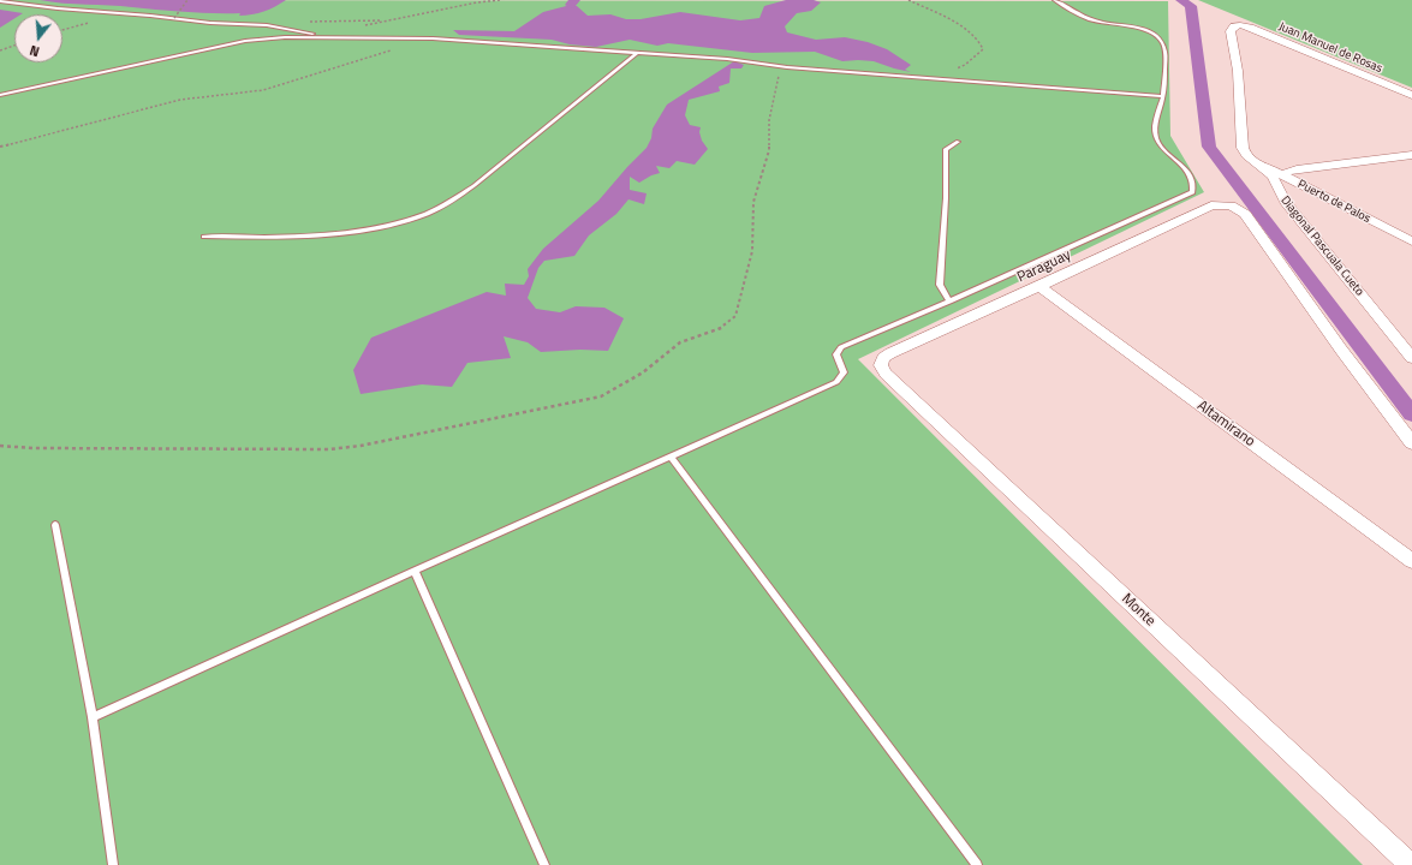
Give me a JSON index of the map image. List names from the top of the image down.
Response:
{
  "streets": {
    "street": [
      "Juan Manuel de Rosas",
      "Puerto de Palos",
      "Diagonal Pascuala Cueto",
      "Paraguay",
      "Altamirano",
      "Monte"
    ]
  },
  "crossings": [
    ["Juan Manuel de Rosas", "Diagonal Pascuala Cueto"],
    ["Puerto de Palos", "Diagonal Pascuala Cueto"],
    ["Paraguay", "Altamirano"],
    ["Paraguay", "Monte"]
  ],
  "north": "bottom"
}
